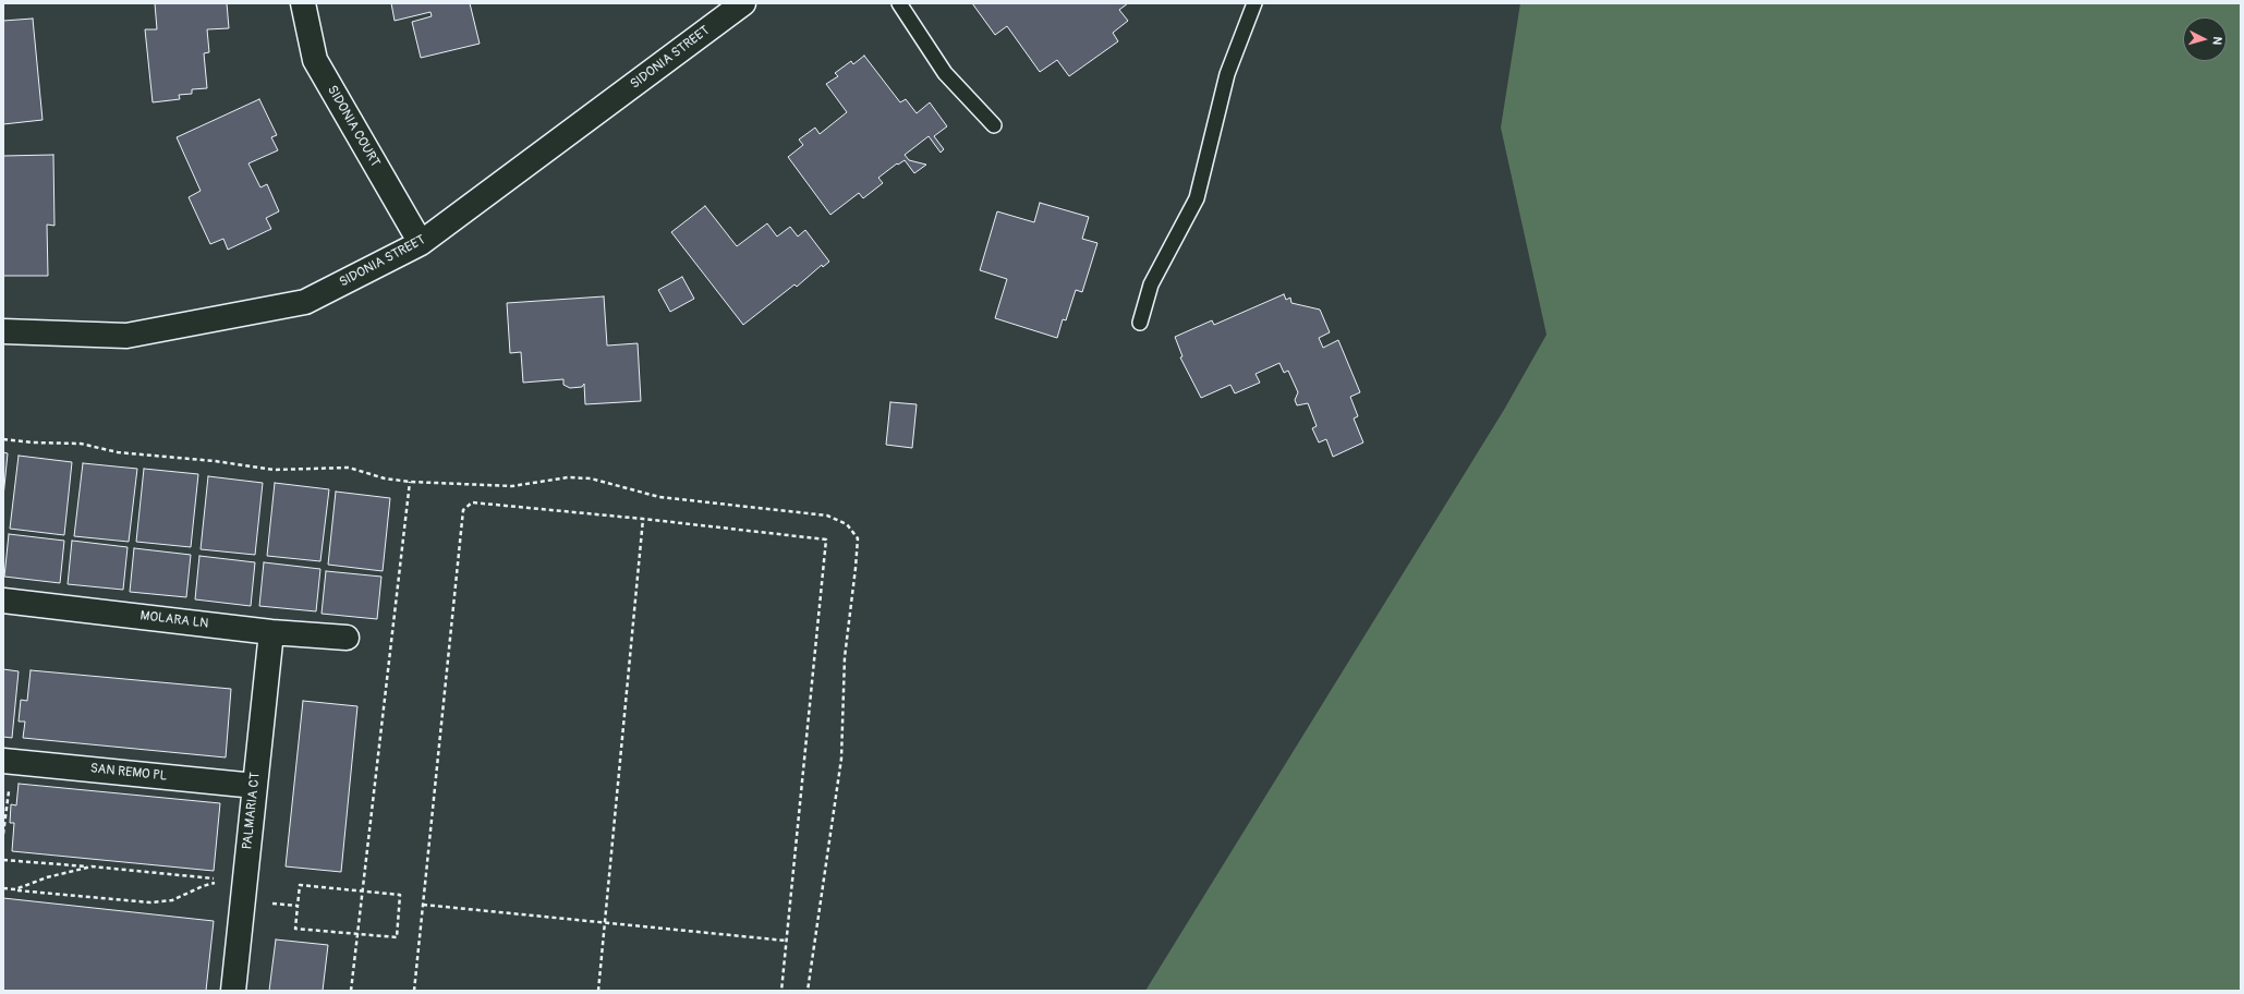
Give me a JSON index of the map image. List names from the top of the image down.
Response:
{
  "streets": {
    "street": [
      "SIDONIA STREET",
      "SIDONIA COURT",
      "MOLARA LN",
      "SAN REMO PL",
      "PALMARIA CT"
    ]
  },
  "crossings": [
    ["SIDONIA STREET", "SIDONIA COURT"],
    ["MOLARA LN", "PALMARIA CT"],
    ["SAN REMO PL", "PALMARIA CT"]
  ],
  "north": "right"
}
